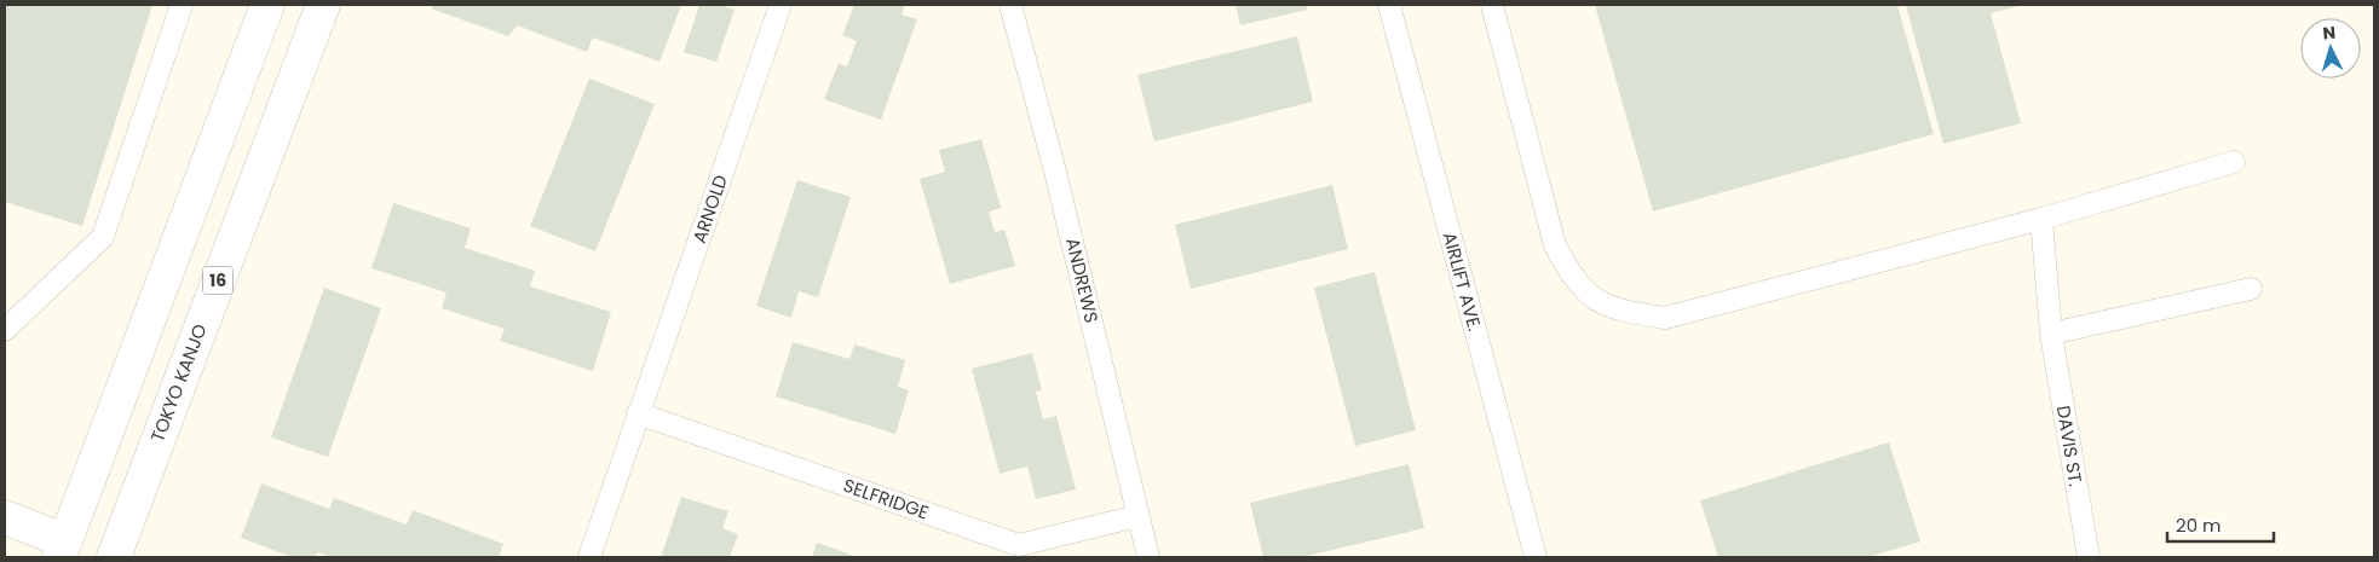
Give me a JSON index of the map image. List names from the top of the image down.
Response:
{
  "streets": {
    "main road": ["16", "TOKYO KANJO"],
    "lane": [
      "ARNOLD",
      "ANDREWS",
      "AIRLIFT AVE.",
      "DAVIS ST.",
      "SELFRIDGE"
    ]
  },
  "crossings": [
    ["ARNOLD", "SELFRIDGE"],
    ["ANDREWS", "SELFRIDGE"]
  ],
  "scale_bar": "20 m",
  "north": "top"
}
